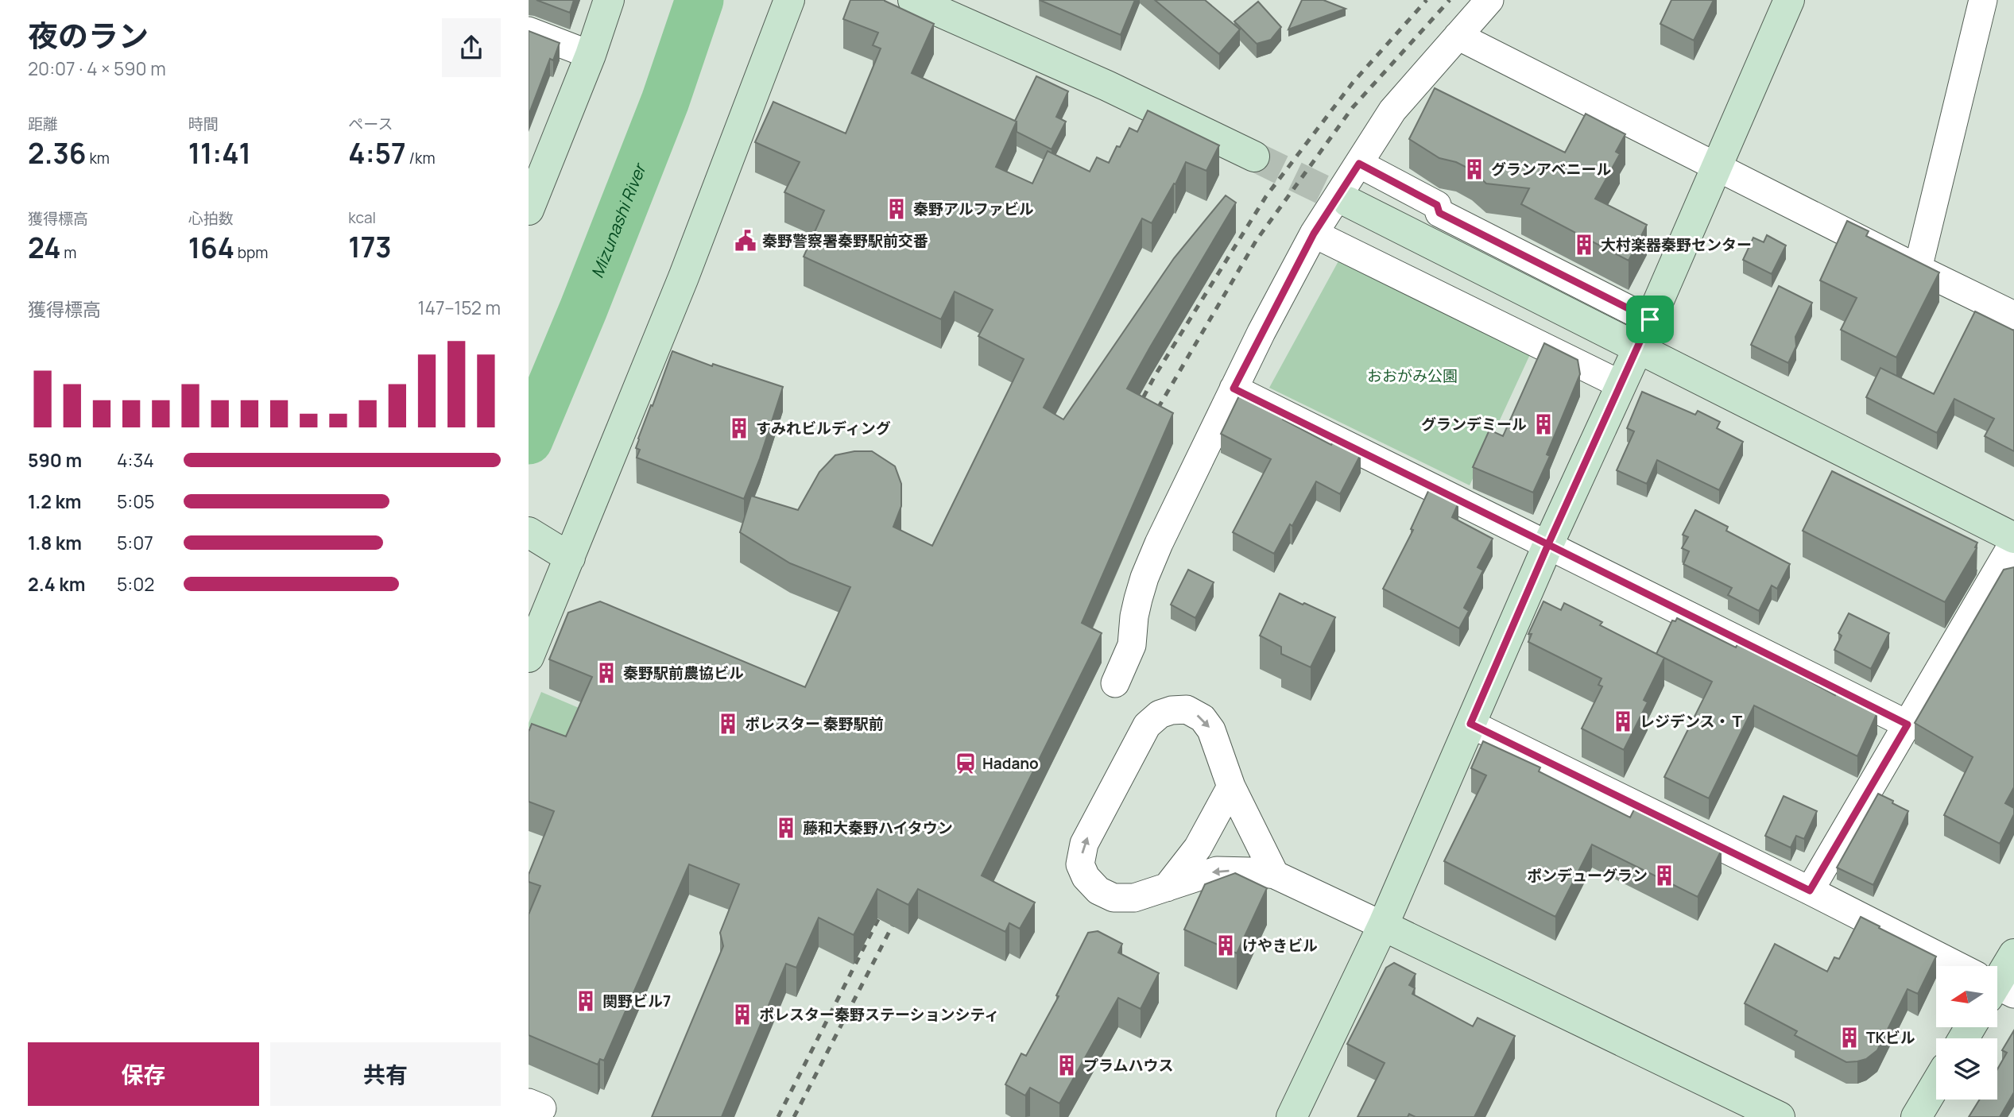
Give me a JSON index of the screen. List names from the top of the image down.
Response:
{
  "water": ["Mizunashi River"],
  "parks": ["おおがみ公園"],
  "places": {
    "building": [
      "グランアベニール",
      "秦野アルファビル",
      "大村楽器秦野センター",
      "グランデミール",
      "すみれビルディング",
      "秦野駅前農協ビル",
      "レジデンス・Ｔ",
      "ポレスター 秦野駅前",
      "藤和大秦野ハイタウン",
      "ポンデューグラン",
      "けやきビル",
      "関野ビル7",
      "ポレスター秦野ステーションシティ",
      "TKビル",
      "プラムハウス"
    ],
    "public building": ["秦野警察署秦野駅前交番"],
    "station": ["Hadano"]
  },
  "north": "left",
  "page": {
    "heading": ["夜のラン", "20:07 · 4 × 590 m"],
    "stats": [
      ["距離", "2.36 km"],
      ["時間", "11:41"],
      ["ペース", "4:57 /km"],
      ["獲得標高", "24 m"],
      ["心拍数", "164 bpm"],
      ["kcal", "173"]
    ],
    "chart": ["獲得標高", "147–152 m"],
    "list": [
      {
        "name": "590 m",
        "note": "4:34"
      },
      {
        "name": "1.2 km",
        "note": "5:05"
      },
      {
        "name": "1.8 km",
        "note": "5:07"
      },
      {
        "name": "2.4 km",
        "note": "5:02"
      }
    ],
    "buttons": ["保存", "共有"]
  }
}
